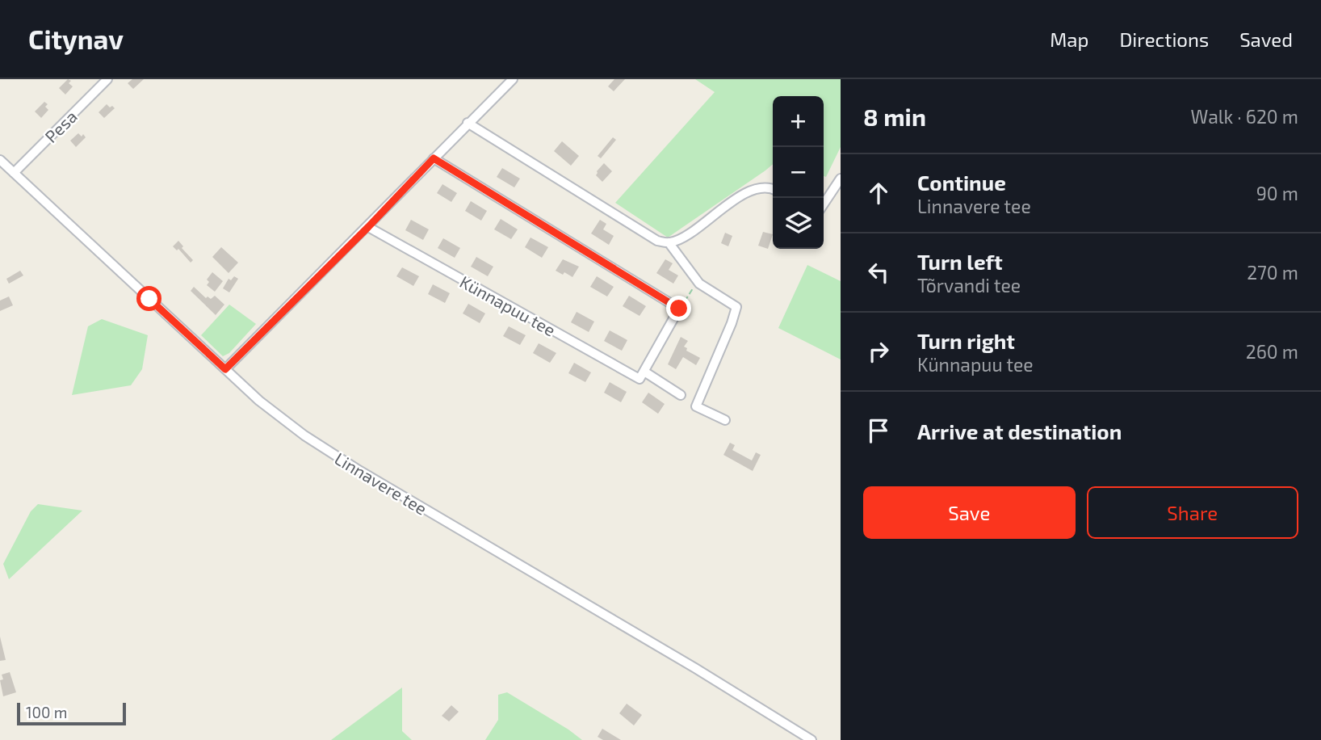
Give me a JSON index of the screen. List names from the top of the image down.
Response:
{
  "streets": {
    "street": ["Pesa", "Künnapuu tee", "Linnavere tee"]
  },
  "crossings": [
    ["Pesa", "Linnavere tee"]
  ],
  "scale_bar": "100 m",
  "page": {
    "header": "Citynav",
    "nav": ["Map", "Directions", "Saved"],
    "heading": ["8 min", "Walk · 620 m"],
    "map_buttons": ["+", "−"],
    "list": [
      ["Continue", "Linnavere tee", "90 m"],
      ["Turn left", "Tõrvandi tee", "270 m"],
      ["Turn right", "Künnapuu tee", "260 m"],
      "Arrive at destination"
    ],
    "buttons": ["Save", "Share"],
    "scale": "100 m"
  }
}
